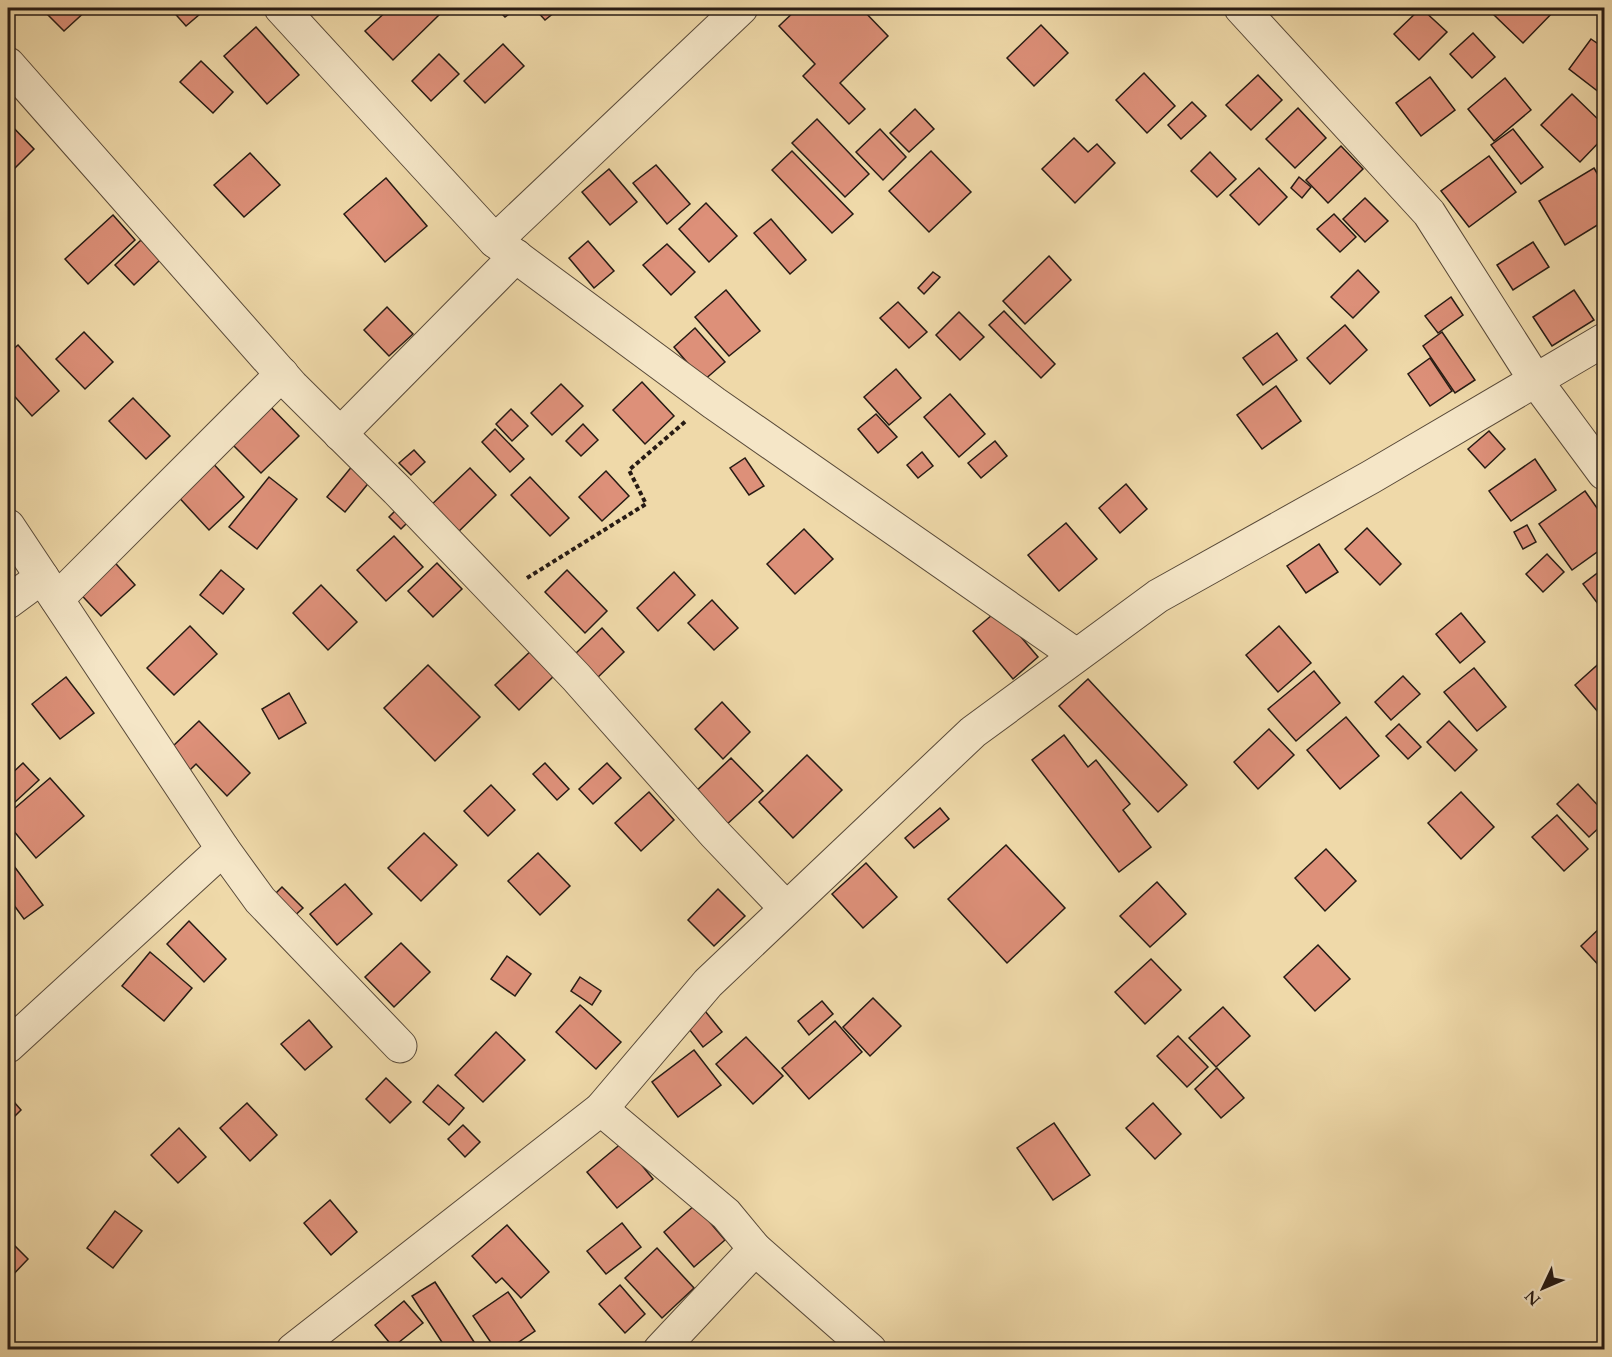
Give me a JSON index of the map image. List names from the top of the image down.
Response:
{
  "north": "bottom left"
}
